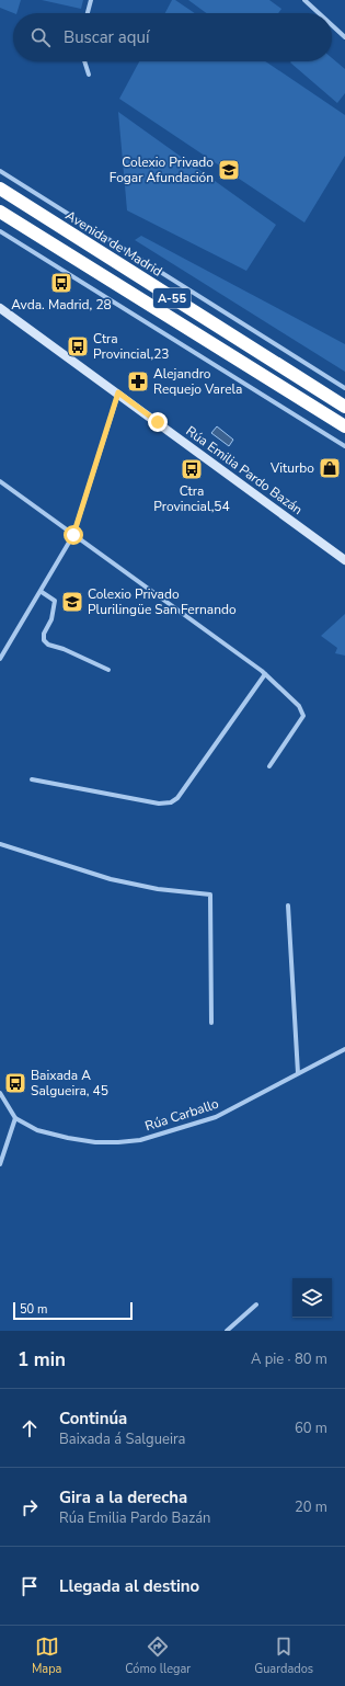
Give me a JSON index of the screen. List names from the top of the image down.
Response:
{
  "streets": {
    "highway": ["Avenida de Madrid", "A-55"],
    "street": ["Rúa Emilia Pardo Bazán", "Rúa Carballo"]
  },
  "places": {
    "school or university": ["Colexio Privado Fogar Afundación", "Colexio Privado Plurilingüe San Fernando"],
    "bus stop": [
      "Avda. Madrid, 28",
      "Ctra Provincial,23",
      "Ctra Provincial,54",
      "Baixada A Salgueira, 45"
    ],
    "pharmacy": ["Alejandro Requejo Varela"],
    "shop": ["Viturbo"]
  },
  "scale_bar": "50 m",
  "page": {
    "search": "Buscar aquí",
    "scale": "50 m",
    "heading": ["1 min", "A pie · 80 m"],
    "list": [
      ["Continúa", "Baixada á Salgueira", "60 m"],
      ["Gira a la derecha", "Rúa Emilia Pardo Bazán", "20 m"],
      "Llegada al destino"
    ],
    "nav": ["Mapa", "Cómo llegar", "Guardados"]
  }
}
